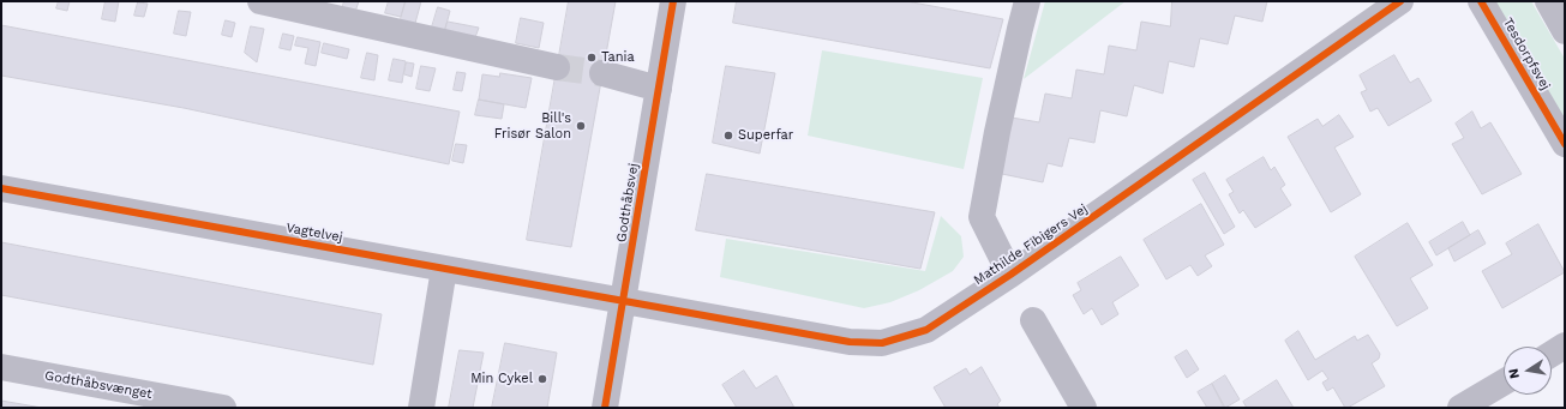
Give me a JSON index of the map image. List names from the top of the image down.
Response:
{
  "streets": {
    "street": [
      "Tesdorpfsvej",
      "Godthåbsvej",
      "Vagtelvej",
      "Mathilde Fibigers Vej",
      "Godthåbsvænget"
    ]
  },
  "crossings": [
    ["Godthåbsvej", "Vagtelvej"],
    ["Godthåbsvej", "Mathilde Fibigers Vej"],
    ["Vagtelvej", "Mathilde Fibigers Vej"]
  ],
  "places": [
    "Tania",
    "Bill's Frisør Salon",
    "Superfar",
    "Min Cykel"
  ],
  "north": "left"
}
